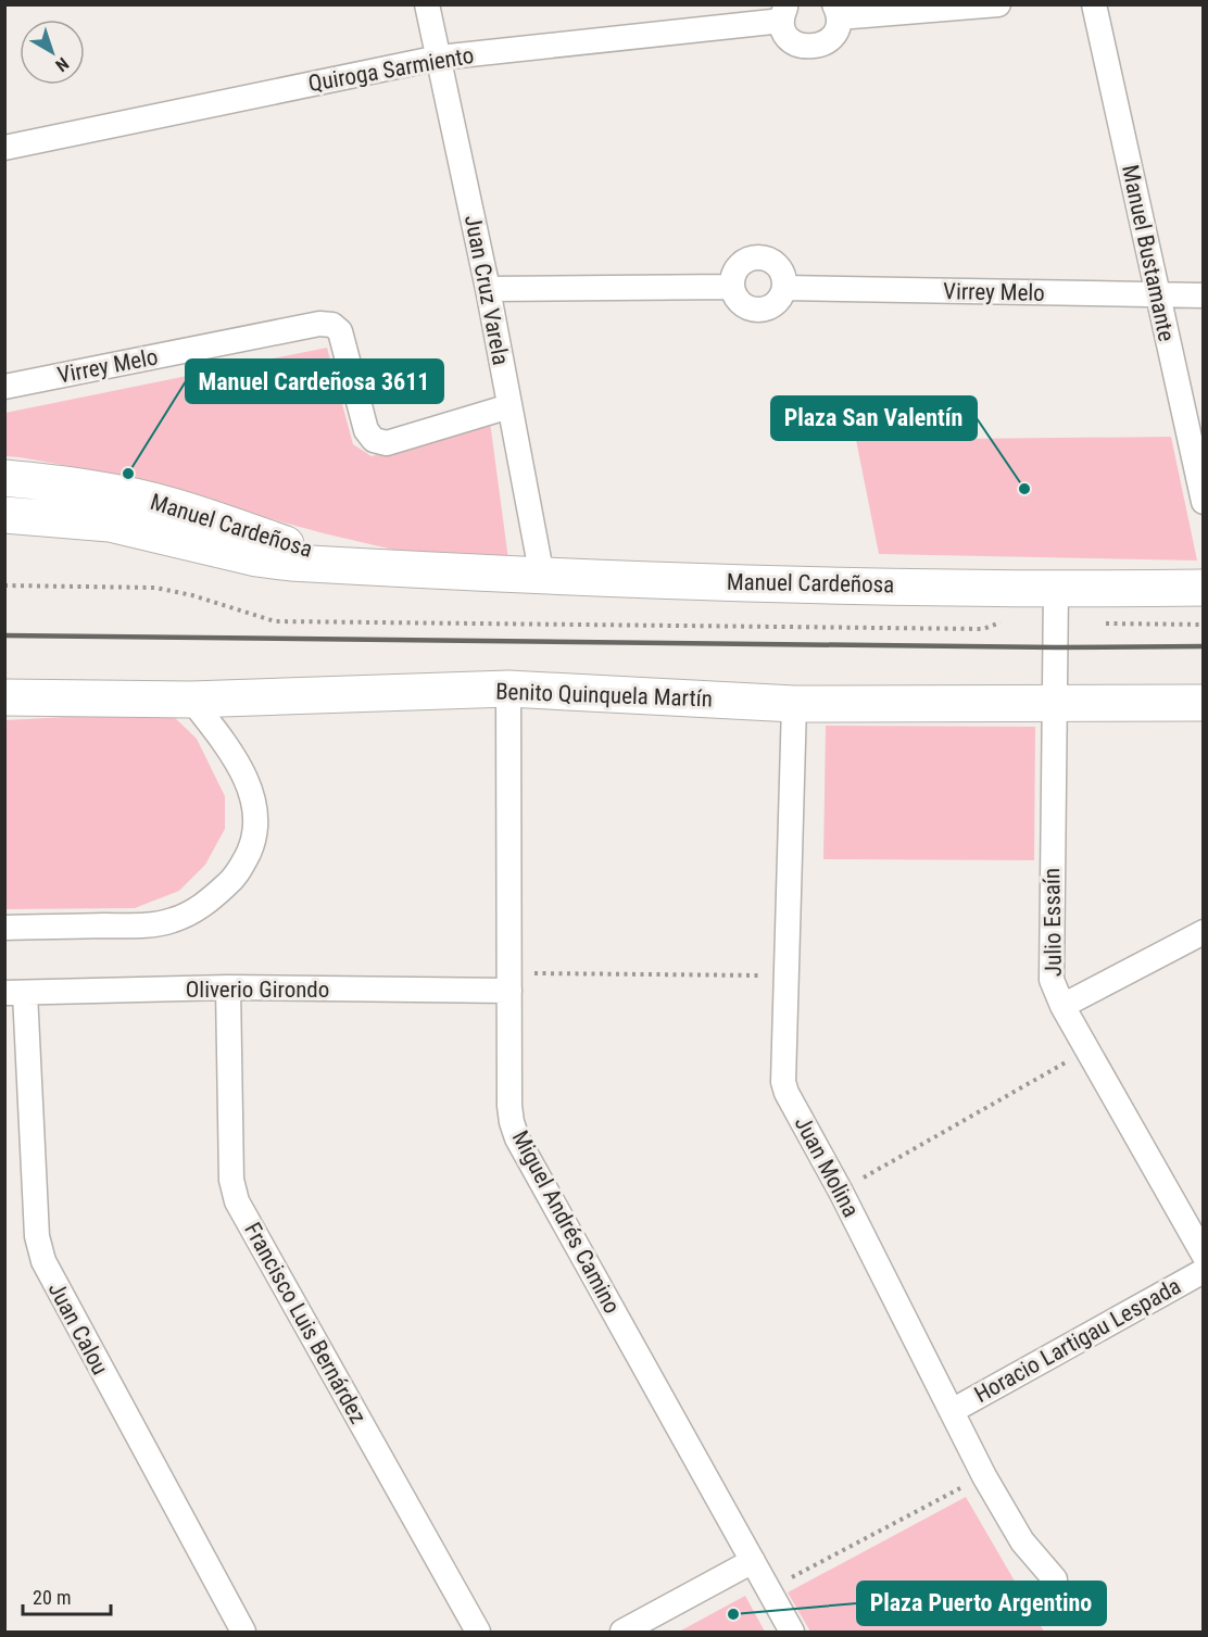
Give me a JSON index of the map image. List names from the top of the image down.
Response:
{
  "streets": {
    "main road": ["Manuel Cardeñosa", "Benito Quinquela Martín"],
    "street": [
      "Quiroga Sarmiento",
      "Manuel Bustamante",
      "Juan Cruz Varela",
      "Virrey Melo",
      "Julio Essaín",
      "Oliverio Girondo",
      "Juan Molina",
      "Miguel Andrés Camino",
      "Francisco Luis Bernárdez",
      "Juan Calou",
      "Horacio Lartigau Lespada"
    ]
  },
  "crossings": [
    ["Quiroga Sarmiento", "Juan Cruz Varela"],
    ["Manuel Bustamante", "Virrey Melo"],
    ["Juan Cruz Varela", "Virrey Melo"],
    ["Juan Cruz Varela", "Manuel Cardeñosa"],
    ["Manuel Cardeñosa", "Julio Essaín"],
    ["Benito Quinquela Martín", "Julio Essaín"],
    ["Benito Quinquela Martín", "Juan Molina"],
    ["Benito Quinquela Martín", "Miguel Andrés Camino"],
    ["Oliverio Girondo", "Miguel Andrés Camino"],
    ["Oliverio Girondo", "Francisco Luis Bernárdez"],
    ["Oliverio Girondo", "Juan Calou"],
    ["Juan Molina", "Horacio Lartigau Lespada"]
  ],
  "places": ["Manuel Cardeñosa 3611", "Plaza San Valentín", "Plaza Puerto Argentino"],
  "scale_bar": "20 m",
  "north": "bottom right"
}
